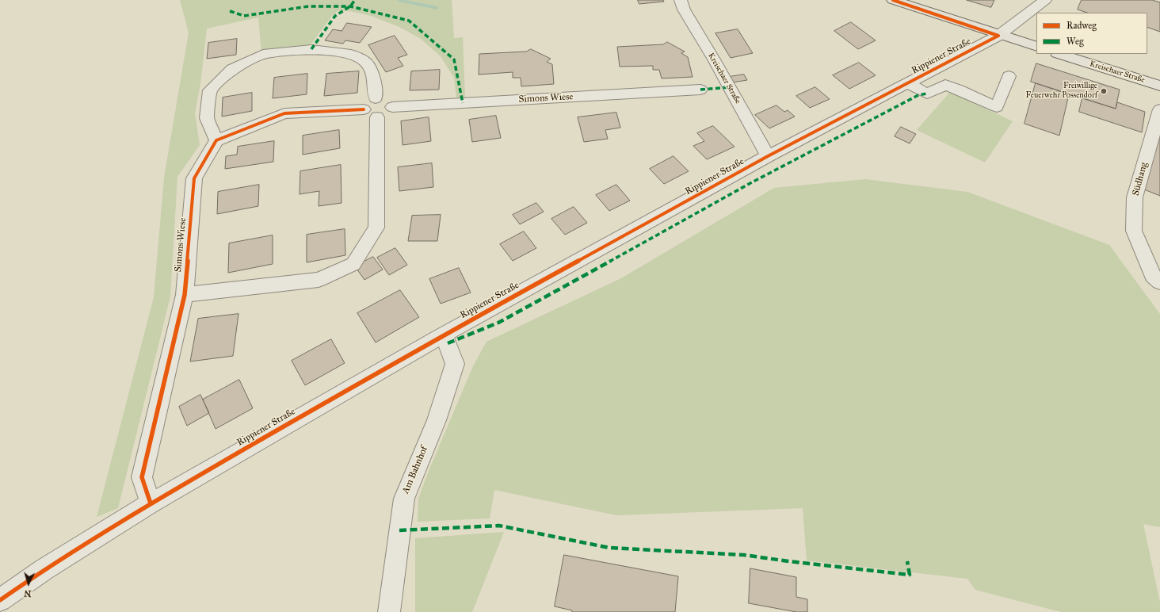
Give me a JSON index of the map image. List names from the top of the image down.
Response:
{
  "streets": {
    "main road": ["Kreischaer Straße"],
    "street": [
      "Rippiener Straße",
      "Simons Wiese",
      "Südhang",
      "Am Bahnhof"
    ]
  },
  "crossings": [
    ["Rippiener Straße", "Kreischaer Straße"],
    ["Rippiener Straße", "Simons Wiese"],
    ["Rippiener Straße", "Am Bahnhof"]
  ],
  "places": ["Freiwillige Feuerwehr Possendorf"],
  "legend": ["Radweg", "Weg"],
  "north": "bottom"
}
